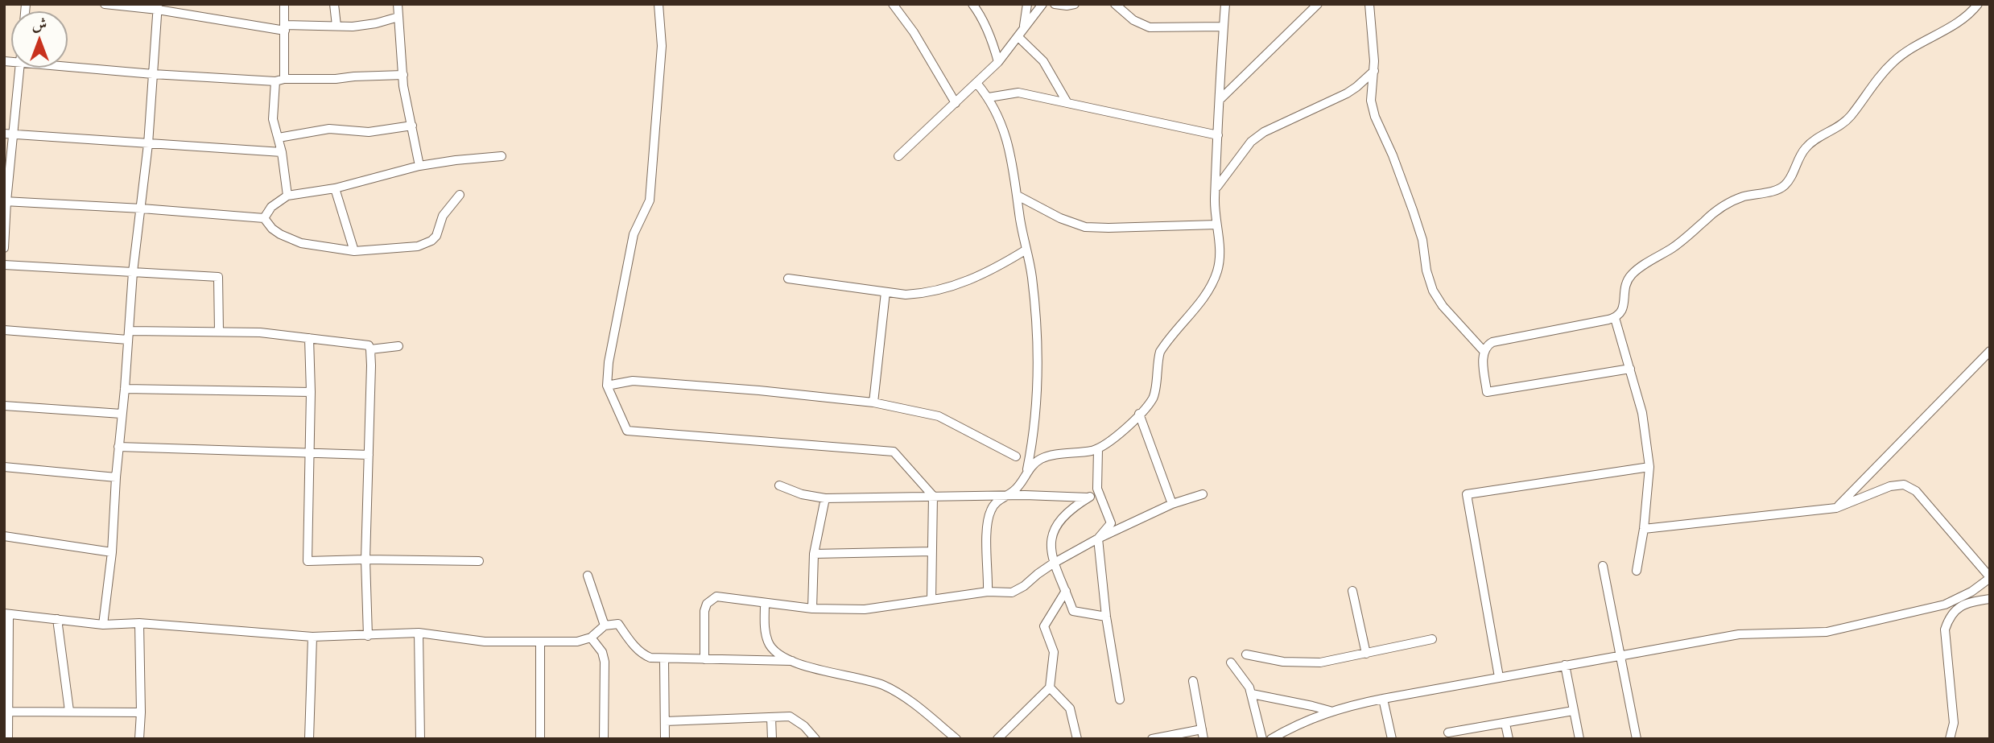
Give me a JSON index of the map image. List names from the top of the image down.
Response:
{
  "north": "top"
}
